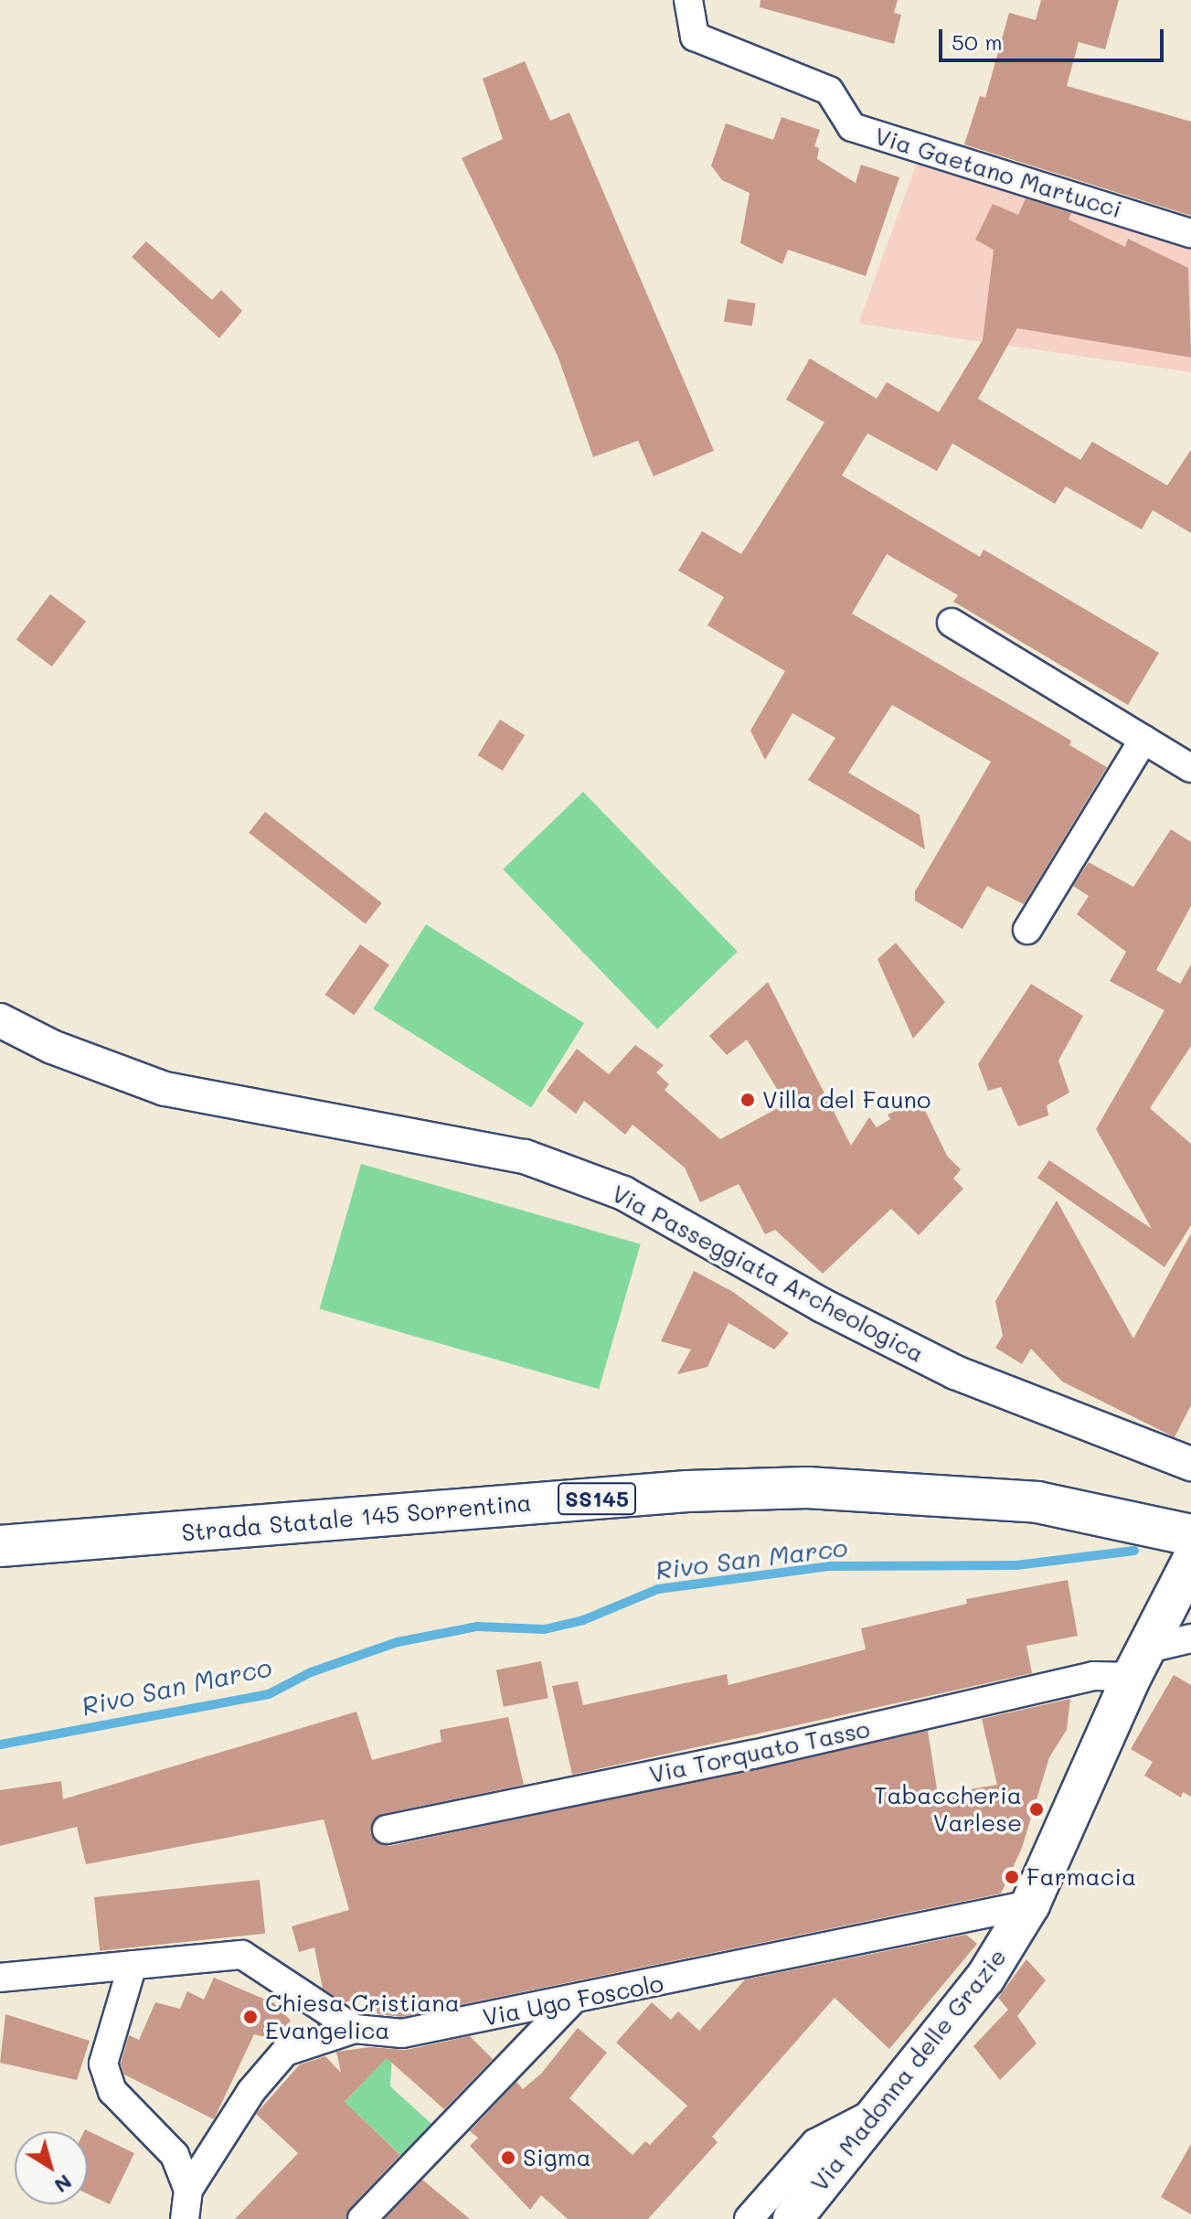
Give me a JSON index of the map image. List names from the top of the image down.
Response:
{
  "streets": {
    "highway": ["SS145", "Strada Statale 145 Sorrentina"],
    "main road": ["Via Madonna delle Grazie"],
    "street": [
      "Via Gaetano Martucci",
      "Via Passeggiata Archeologica",
      "Via Torquato Tasso",
      "Via Ugo Foscolo"
    ]
  },
  "crossings": [
    ["Via Torquato Tasso", "Via Madonna delle Grazie"],
    ["Via Ugo Foscolo", "Via Madonna delle Grazie"]
  ],
  "water": ["Rivo San Marco"],
  "places": [
    "Villa del Fauno",
    "Tabaccheria Varlese",
    "Farmacia",
    "Chiesa Cristiana Evangelica",
    "Sigma"
  ],
  "scale_bar": "50 m",
  "north": "bottom right"
}
